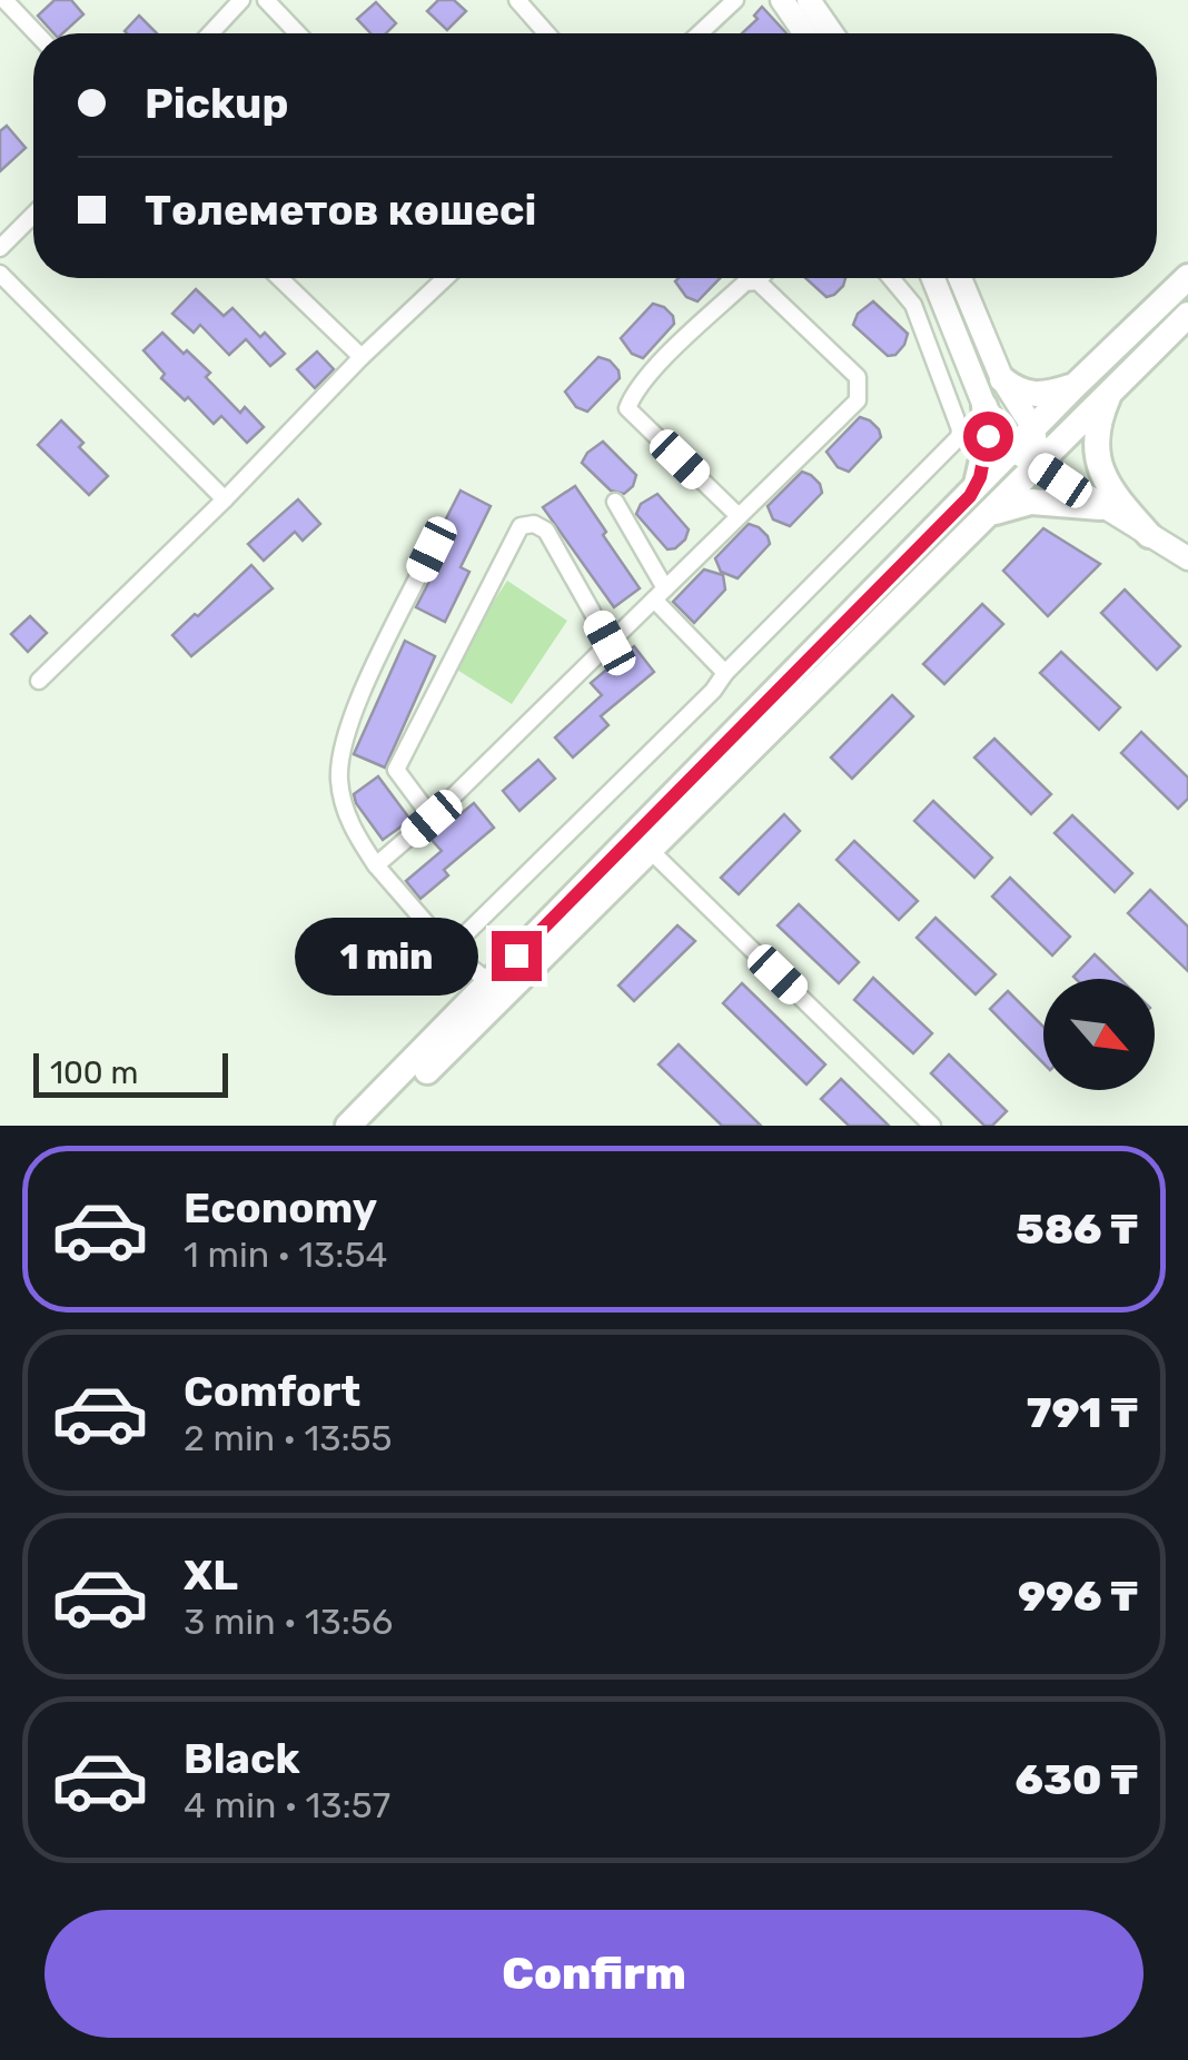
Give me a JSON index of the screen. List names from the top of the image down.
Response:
{
  "scale_bar": "100 m",
  "north": "bottom right",
  "page": {
    "banner": ["Pickup", "Төлеметов көшесі"],
    "bubble": "1 min",
    "scale": "100 m",
    "list": [
      {
        "name": "Economy",
        "note": "1 min · 13:54",
        "value": "586 ₸"
      },
      {
        "name": "Comfort",
        "note": "2 min · 13:55",
        "value": "791 ₸"
      },
      {
        "name": "XL",
        "note": "3 min · 13:56",
        "value": "996 ₸"
      },
      {
        "name": "Black",
        "note": "4 min · 13:57",
        "value": "630 ₸"
      }
    ],
    "buttons": "Confirm"
  }
}
